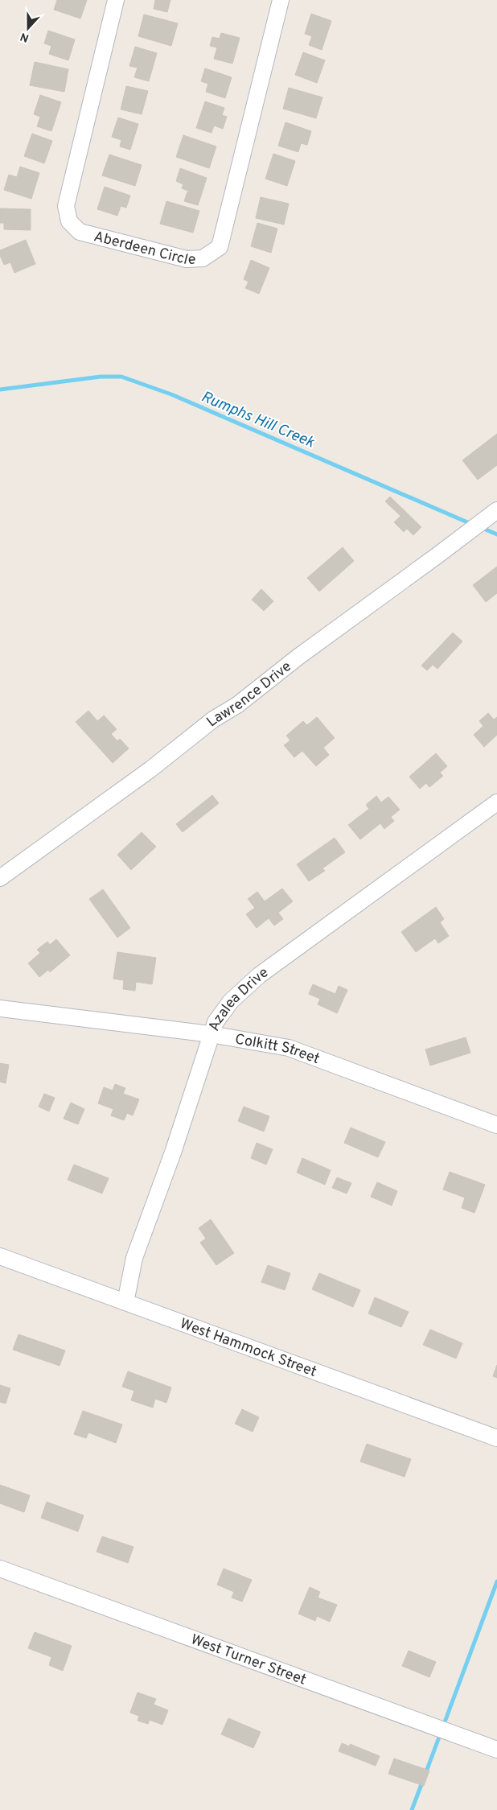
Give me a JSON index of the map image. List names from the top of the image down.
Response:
{
  "streets": {
    "street": [
      "Aberdeen Circle",
      "Lawrence Drive",
      "Azalea Drive",
      "Colkitt Street",
      "West Hammock Street",
      "West Turner Street"
    ]
  },
  "crossings": [
    ["Azalea Drive", "Colkitt Street"],
    ["Azalea Drive", "West Hammock Street"]
  ],
  "water": ["Rumphs Hill Creek"],
  "north": "bottom"
}
